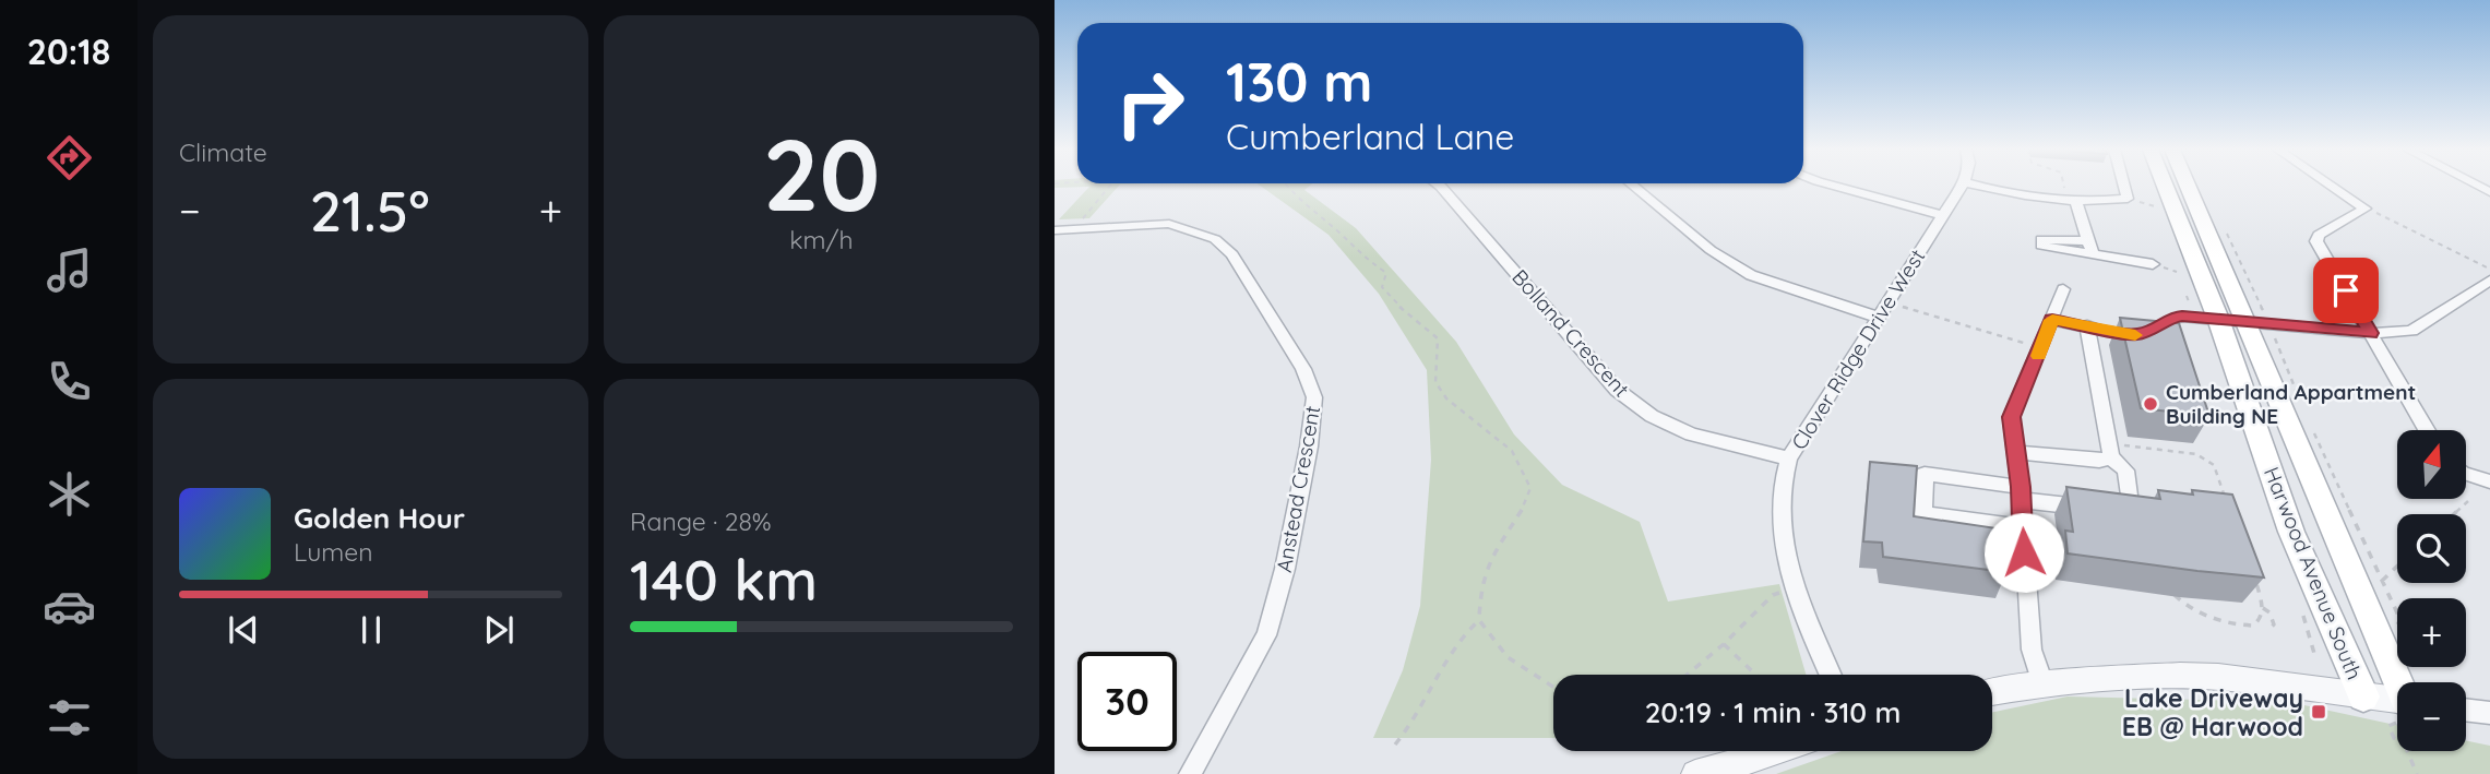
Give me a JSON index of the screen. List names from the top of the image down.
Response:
{
  "streets": {
    "main road": ["Harwood Avenue South"],
    "street": ["Bolland Crescent", "Clover Ridge Drive West", "Anstead Crescent"]
  },
  "crossings": [
    ["Bolland Crescent", "Clover Ridge Drive West"]
  ],
  "places": {
    "other": ["Cumberland Appartment Building NE"],
    "transit": ["Lake Driveway EB @ Harwood"]
  },
  "north": "top",
  "page": {
    "tabs": "20:18",
    "tile": [
      "Climate",
      ["20", "km/h"],
      ["Range · 28%", "140 km"]
    ],
    "turn": ["130 m", "Cumberland Lane"],
    "heat": ["−", "21.5°", "+"],
    "map_buttons": ["+", "−"],
    "song": ["Golden Hour", "Lumen"],
    "limit": "30",
    "trip": "20:19 · 1 min · 310 m"
  }
}
